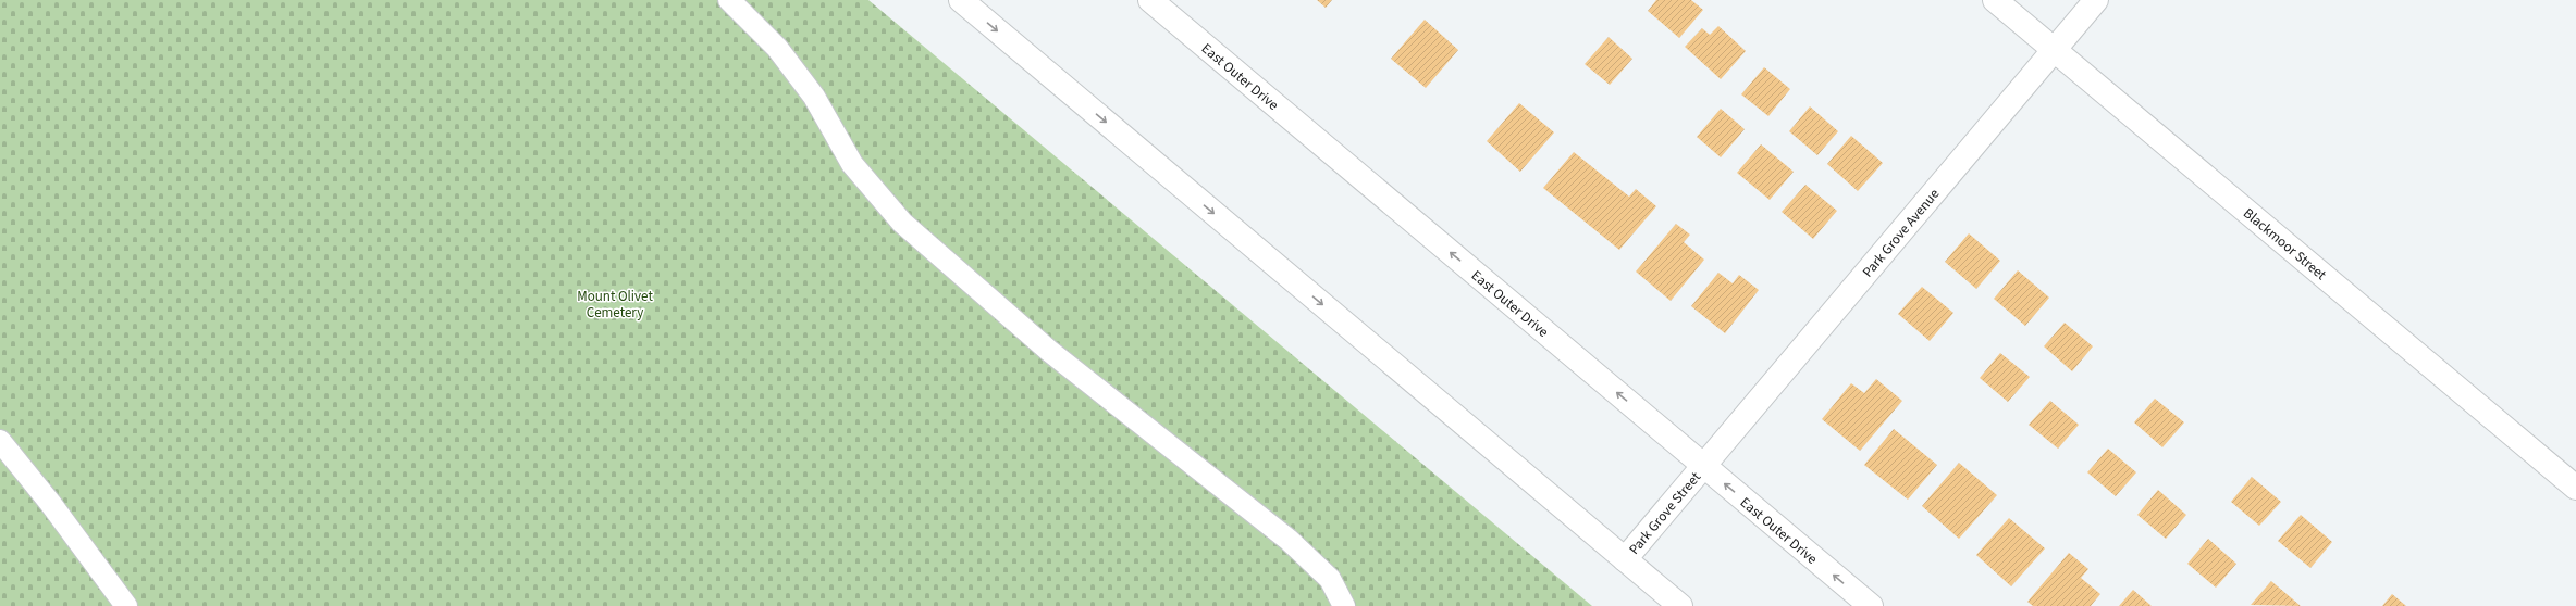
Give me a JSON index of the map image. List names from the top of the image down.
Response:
{
  "streets": {
    "main road": [
      "East Outer Drive",
      "Park Grove Avenue",
      "Blackmoor Street",
      "Park Grove Street"
    ]
  },
  "crossings": [
    ["East Outer Drive", "Park Grove Avenue"],
    ["East Outer Drive", "Park Grove Street"],
    ["Park Grove Avenue", "Blackmoor Street"],
    ["Park Grove Avenue", "Park Grove Street"]
  ],
  "parks": ["Mount Olivet Cemetery"]
}
